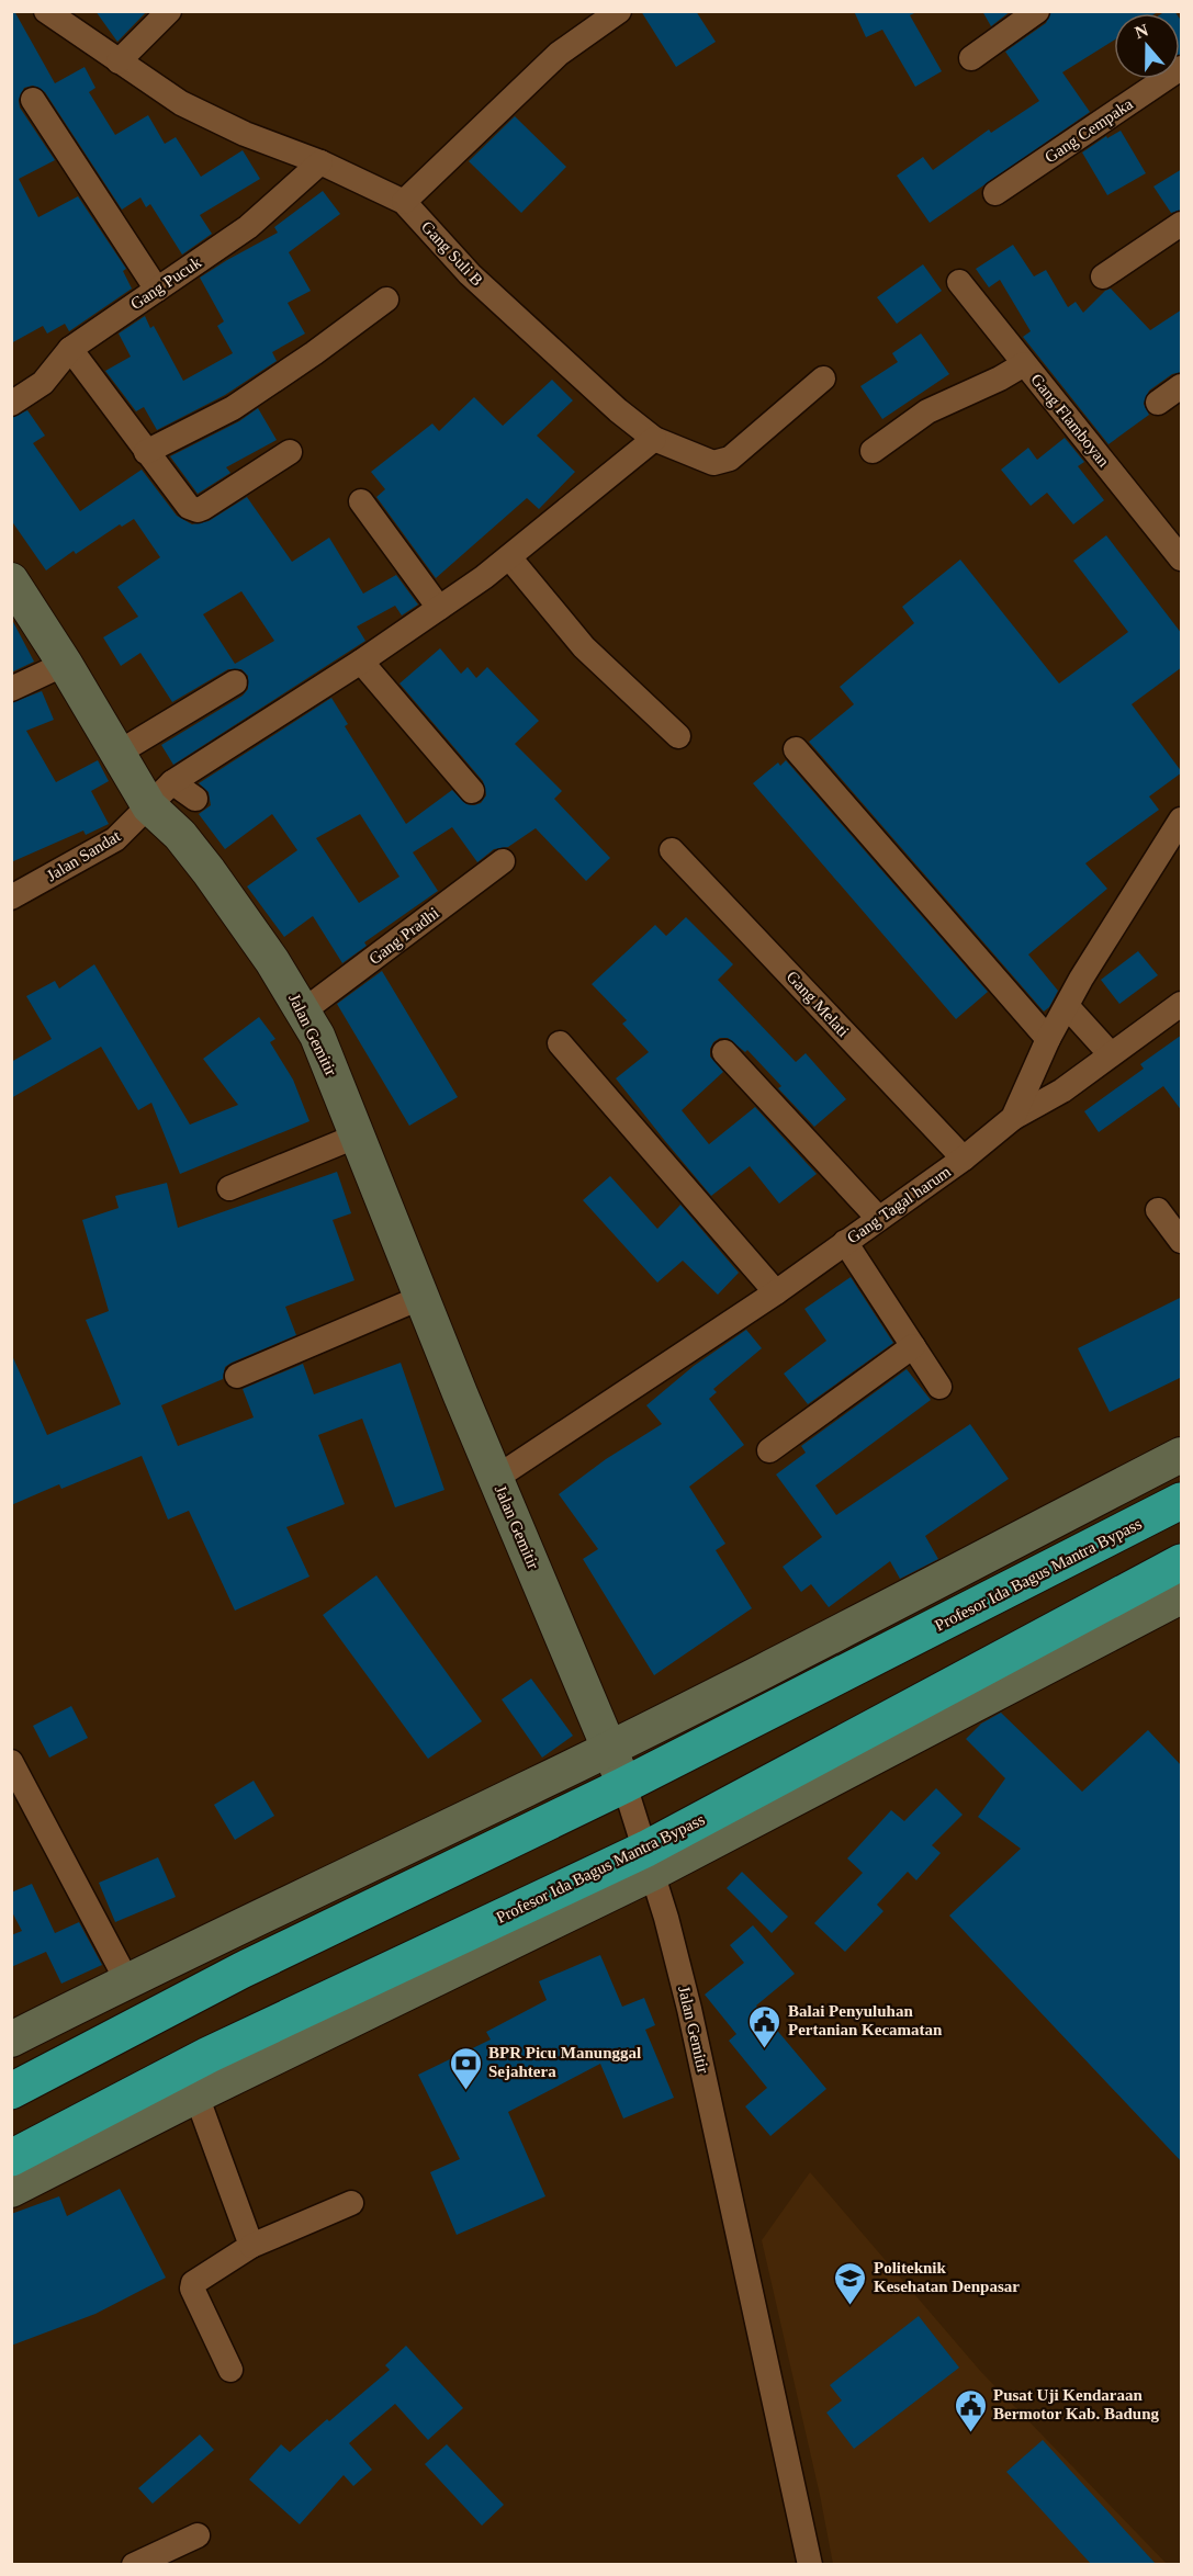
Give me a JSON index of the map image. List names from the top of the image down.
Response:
{
  "streets": {
    "highway": ["Profesor Ida Bagus Mantra Bypass"],
    "street": [
      "Gang Cempaka",
      "Gang Suli B",
      "Gang Pucuk",
      "Gang Flamboyan",
      "Jalan Sandat",
      "Gang Pradhi",
      "Gang Melati",
      "Jalan Gemitir",
      "Gang Tagal harum"
    ]
  },
  "crossings": [
    ["Gang Suli B", "Gang Pucuk"],
    ["Gang Suli B", "Jalan Sandat"],
    ["Jalan Sandat", "Jalan Gemitir"],
    ["Gang Pradhi", "Jalan Gemitir"],
    ["Gang Melati", "Gang Tagal harum"],
    ["Jalan Gemitir", "Gang Tagal harum"],
    ["Jalan Gemitir", "Profesor Ida Bagus Mantra Bypass"]
  ],
  "places": {
    "public building": ["Balai Penyuluhan Pertanian Kecamatan", "Pusat Uji Kendaraan Bermotor Kab. Badung"],
    "bank": ["BPR Picu Manunggal Sejahtera"],
    "school or university": ["Politeknik Kesehatan Denpasar"]
  },
  "north": "top"
}
